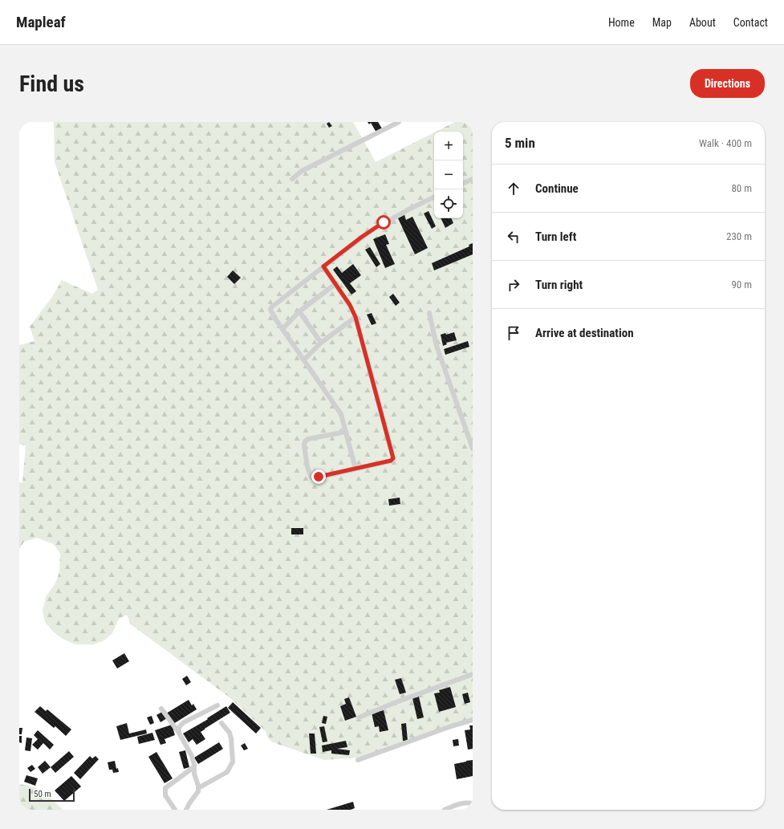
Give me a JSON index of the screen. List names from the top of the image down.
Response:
{
  "scale_bar": "50 m",
  "page": {
    "header": "Mapleaf",
    "nav": [
      "Home",
      "Map",
      "About",
      "Contact"
    ],
    "buttons": "Directions",
    "title": "Find us",
    "heading": ["5 min", "Walk · 400 m"],
    "map_buttons": ["+", "−"],
    "list": [
      ["Continue", "80 m"],
      ["Turn left", "230 m"],
      ["Turn right", "90 m"],
      "Arrive at destination"
    ],
    "scale": "50 m"
  }
}
